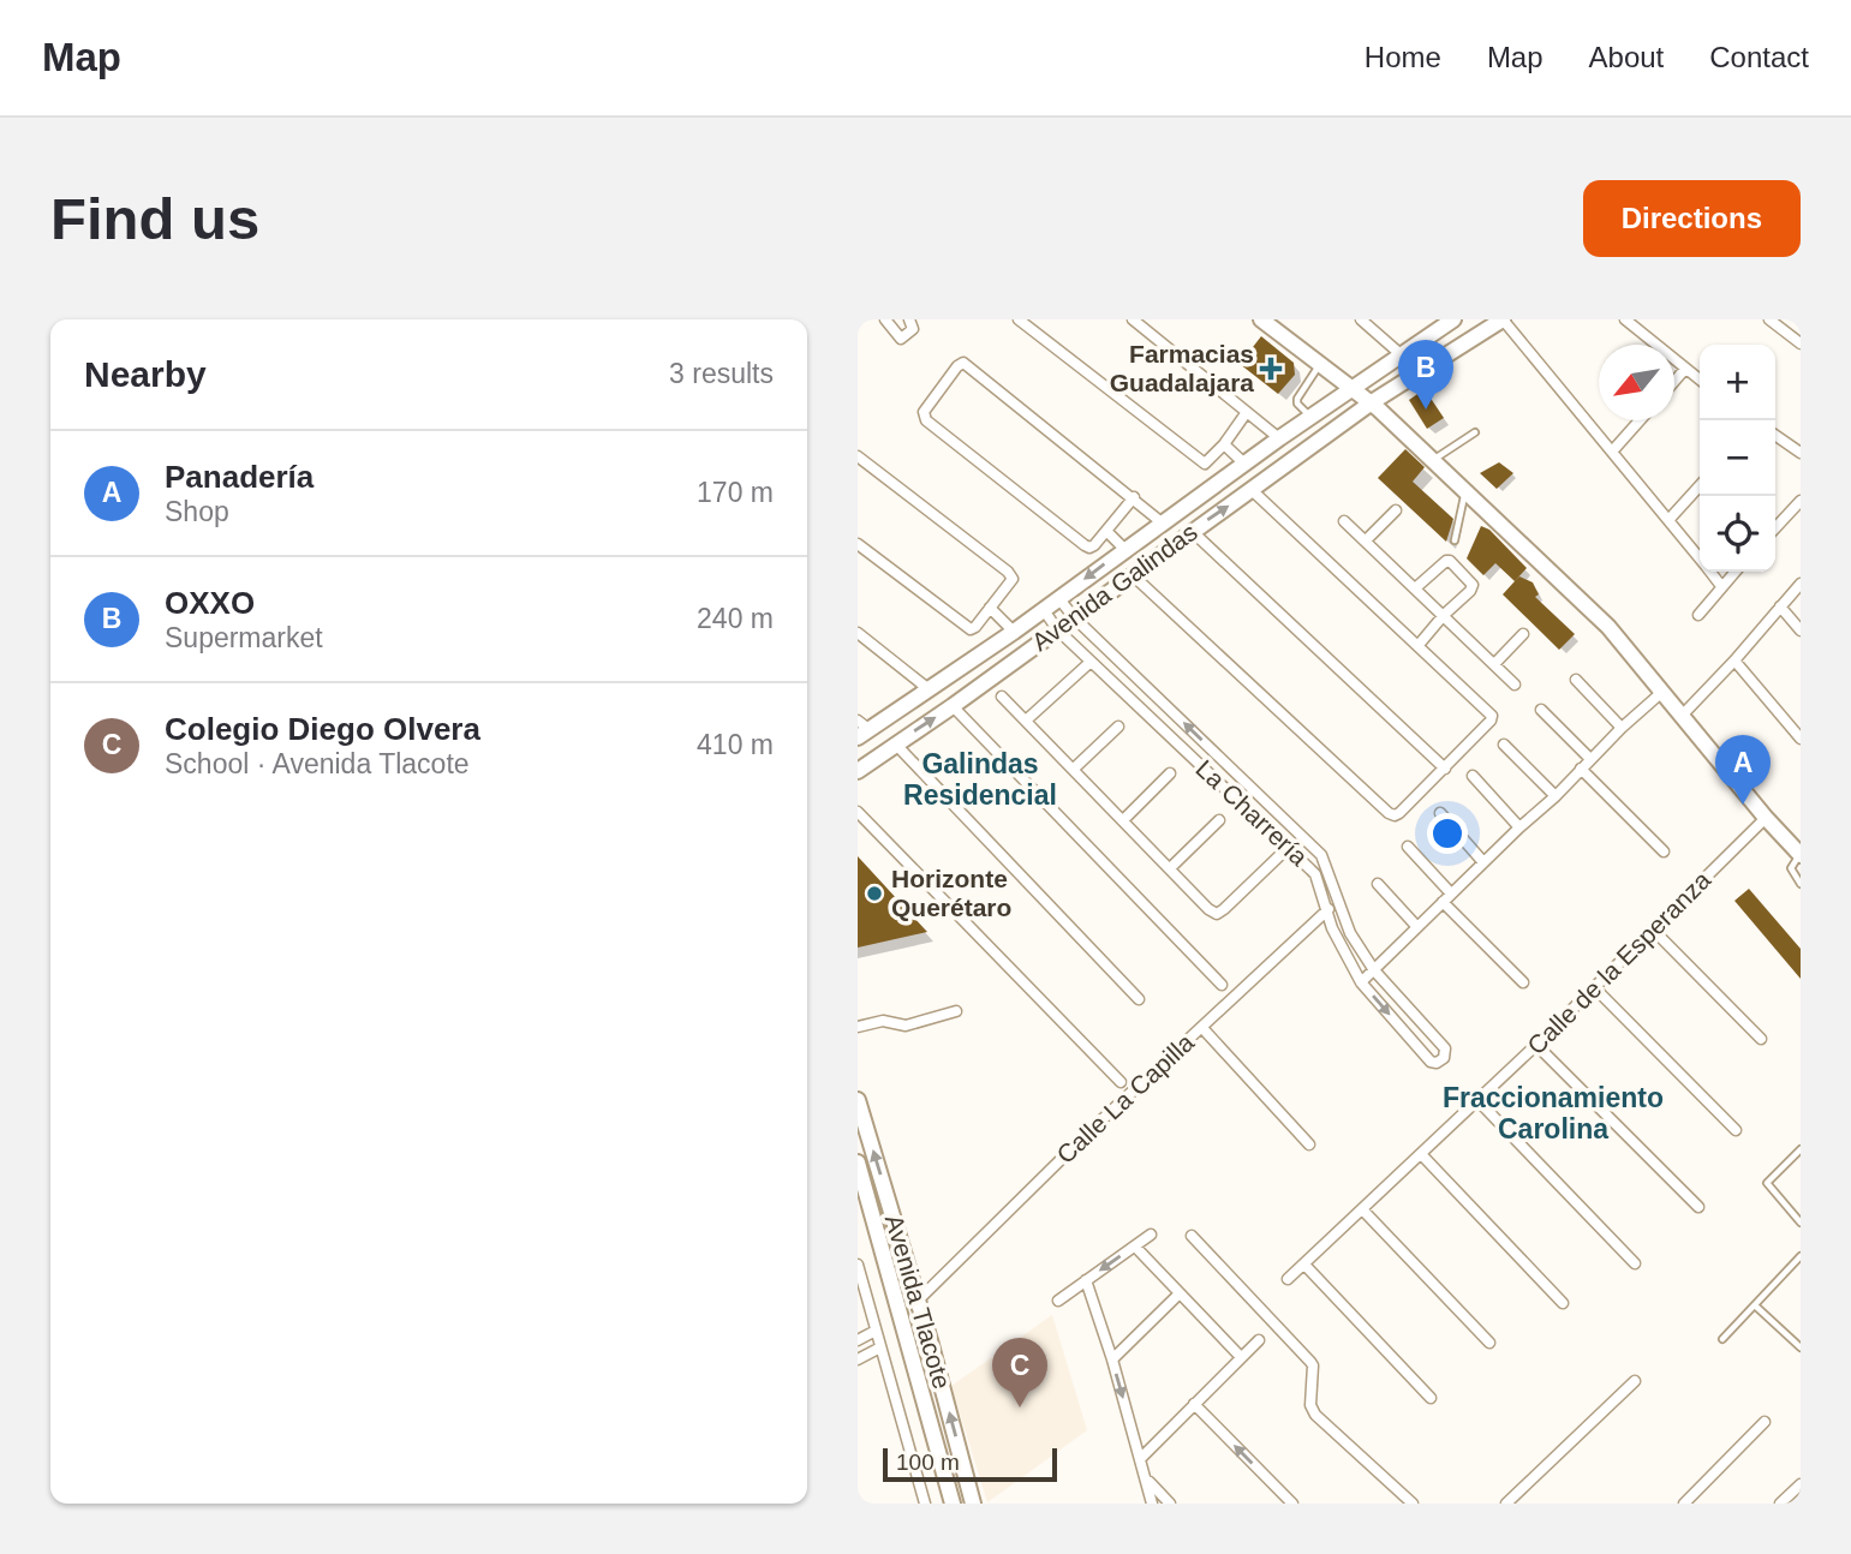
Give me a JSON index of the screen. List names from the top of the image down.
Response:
{
  "streets": {
    "main road": ["Avenida Galindas", "Avenida Tlacote"],
    "street": ["La Charrería", "Calle de la Esperanza", "Calle La Capilla"]
  },
  "crossings": [
    ["Avenida Galindas", "La Charrería"],
    ["La Charrería", "Calle La Capilla"],
    ["Calle La Capilla", "Avenida Tlacote"]
  ],
  "districts": ["Galindas Residencial", "Fraccionamiento Carolina"],
  "places": {
    "health": ["Farmacias Guadalajara"],
    "other": ["Horizonte Querétaro"]
  },
  "scale_bar": "100 m",
  "north": "bottom left",
  "page": {
    "header": "Map",
    "nav": [
      "Home",
      "Map",
      "About",
      "Contact"
    ],
    "buttons": "Directions",
    "title": "Find us",
    "heading": ["Nearby", "3 results"],
    "pins": ["B", "A", "C"],
    "map_buttons": ["+", "−"],
    "list": [
      {
        "mark": "A",
        "name": "Panadería",
        "note": "Shop",
        "value": "170 m"
      },
      {
        "mark": "B",
        "name": "OXXO",
        "note": "Supermarket",
        "value": "240 m"
      },
      {
        "mark": "C",
        "name": "Colegio Diego Olvera",
        "note": "School · Avenida Tlacote",
        "value": "410 m"
      }
    ],
    "scale": "100 m"
  }
}
